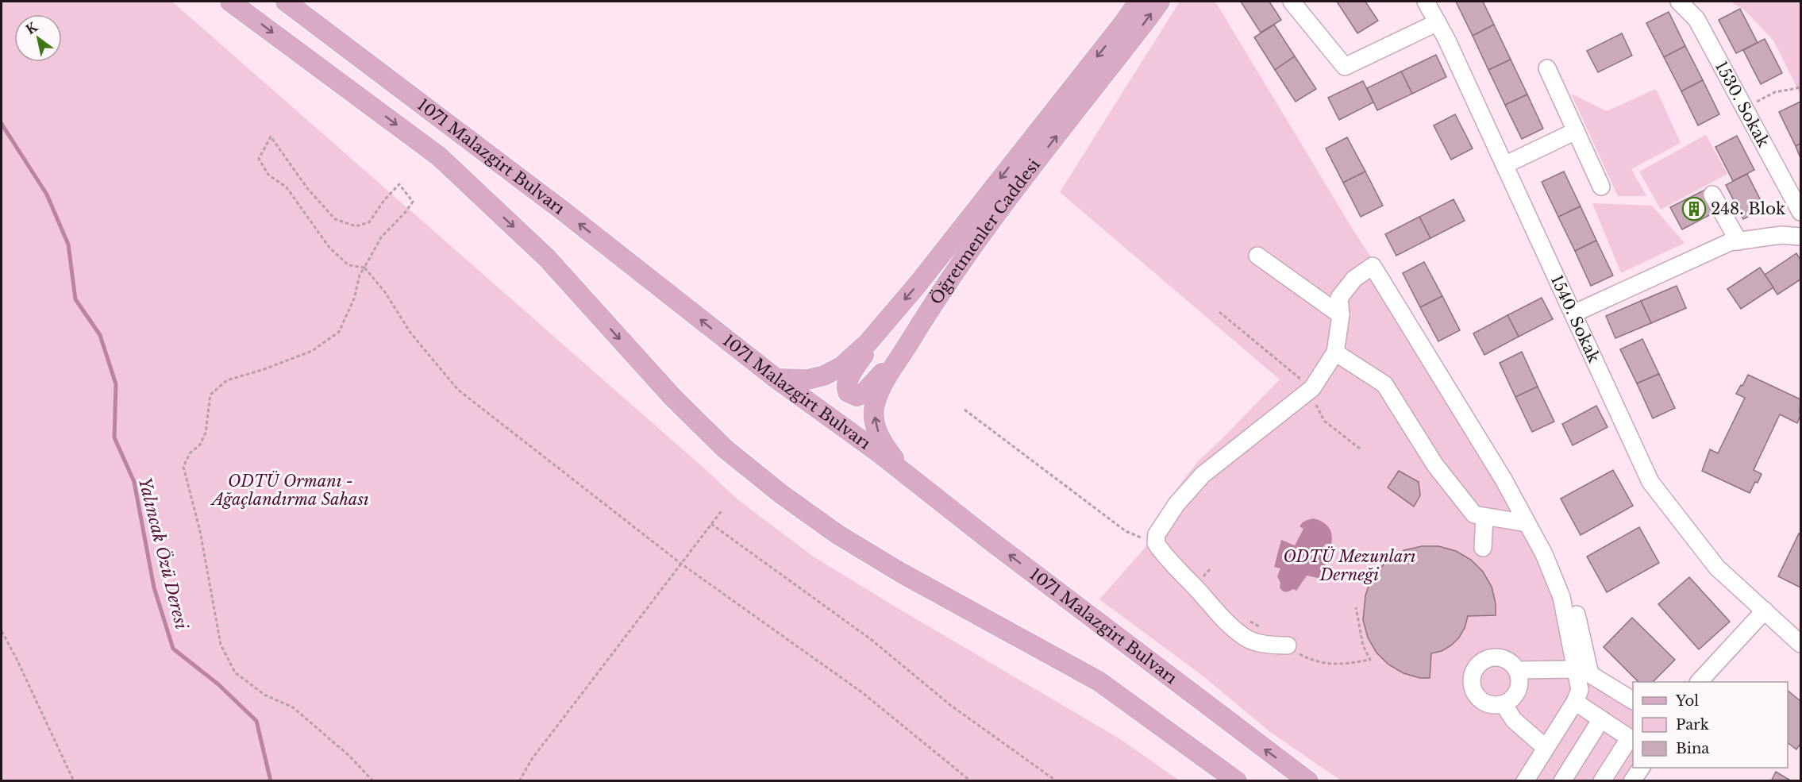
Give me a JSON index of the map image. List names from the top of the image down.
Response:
{
  "streets": {
    "main road": ["1071 Malazgirt Bulvarı", "Öğretmenler Caddesi"],
    "street": ["1530. Sokak", "1540. Sokak"]
  },
  "crossings": [
    ["1071 Malazgirt Bulvarı", "Öğretmenler Caddesi"]
  ],
  "water": ["Yalıncak Özü Deresi"],
  "parks": ["ODTÜ Ormanı - Ağaçlandırma Sahası", "ODTÜ Mezunları Derneği"],
  "places": {
    "building": ["248. Blok"]
  },
  "legend": ["Yol", "Park", "Bina"],
  "north": "top left"
}
